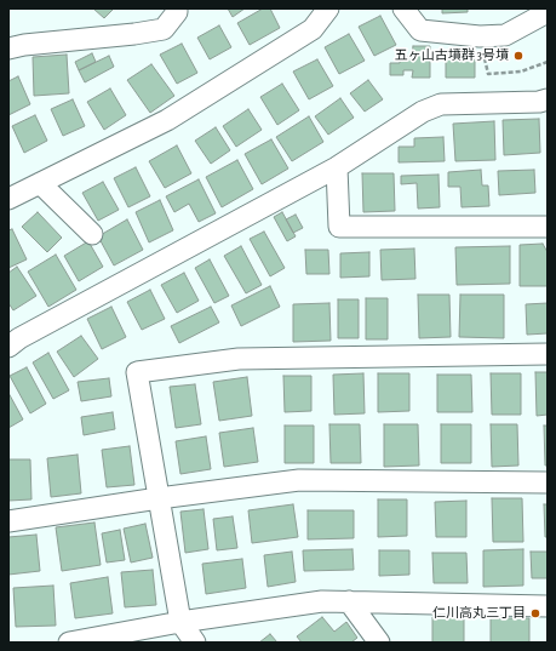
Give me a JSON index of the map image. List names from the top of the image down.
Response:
{
  "places": ["五ヶ山古墳群 3号墳", "仁川高丸三丁目"]
}
